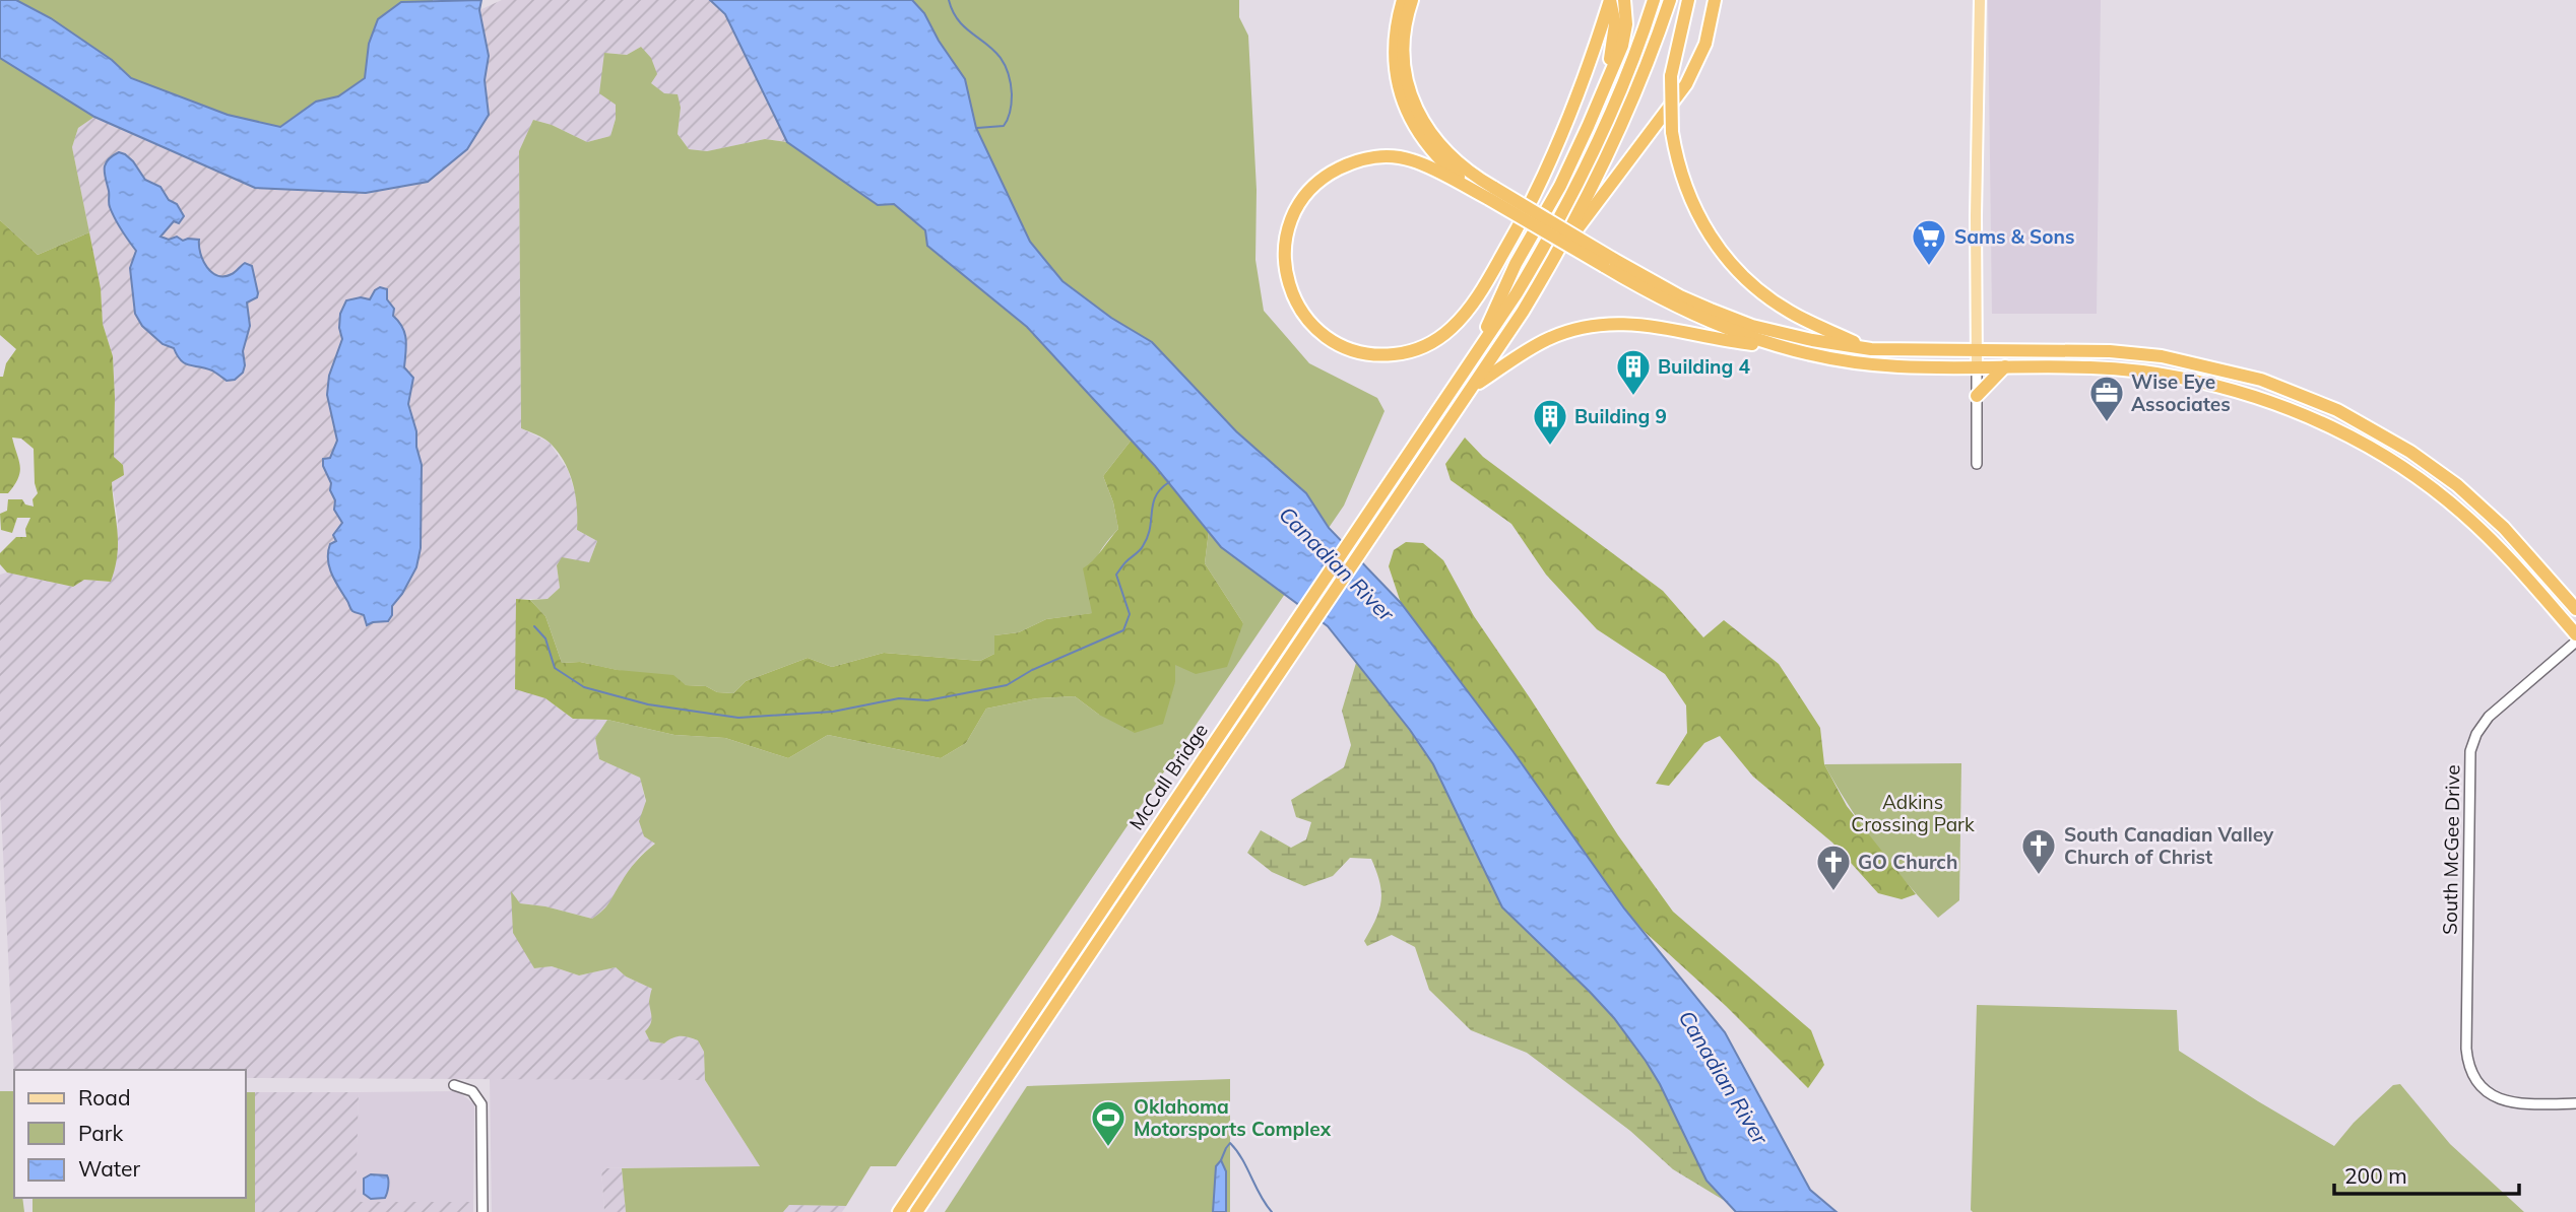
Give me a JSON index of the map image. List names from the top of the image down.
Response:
{
  "streets": {
    "highway": ["McCall Bridge"],
    "street": ["South McGee Drive"]
  },
  "water": ["Canadian River"],
  "parks": ["Adkins Crossing Park"],
  "places": {
    "supermarket": ["Sams & Sons"],
    "building": ["Building 4", "Building 9"],
    "office": ["Wise Eye Associates"],
    "church": ["South Canadian Valley Church of Christ", "GO Church"],
    "sports": ["Oklahoma Motorsports Complex"]
  },
  "legend": ["Road", "Park", "Water"],
  "scale_bar": "200 m"
}
